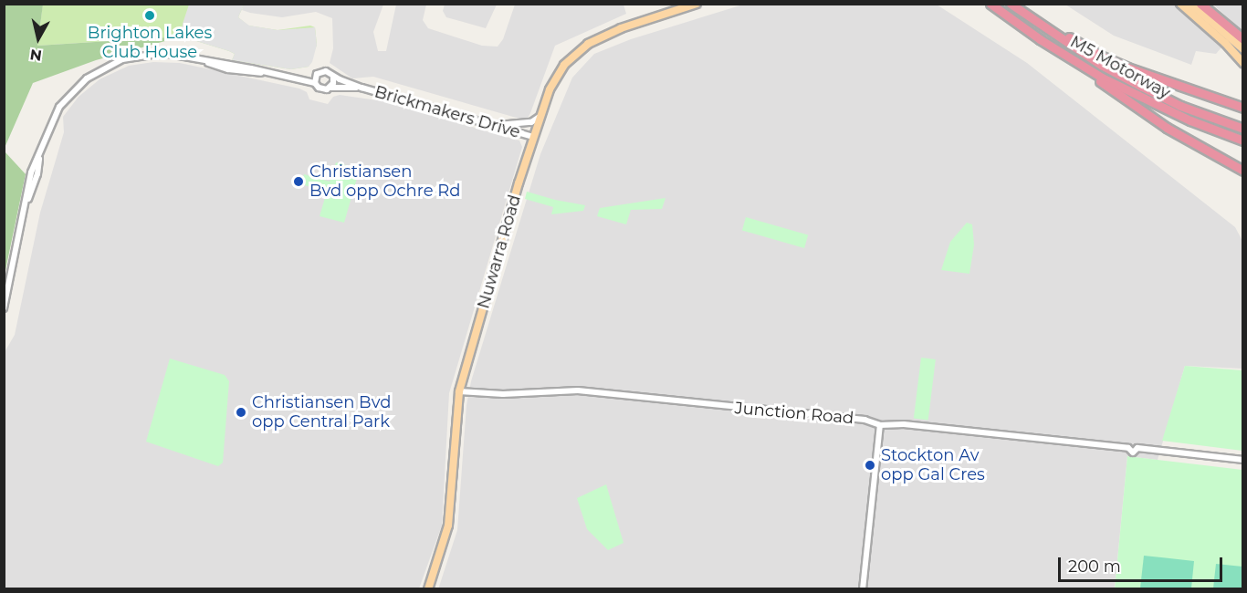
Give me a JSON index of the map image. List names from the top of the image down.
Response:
{
  "streets": {
    "highway": ["M5 Motorway"],
    "main road": ["Nuwarra Road"],
    "street": ["Brickmakers Drive", "Junction Road"]
  },
  "crossings": [
    ["Brickmakers Drive", "Nuwarra Road"],
    ["Nuwarra Road", "Junction Road"]
  ],
  "places": [
    "Brighton Lakes Club House",
    "Christiansen Bvd opp Ochre Rd",
    "Christiansen Bvd opp Central Park",
    "Stockton Av opp Gal Cres"
  ],
  "scale_bar": "200 m",
  "north": "bottom"
}
